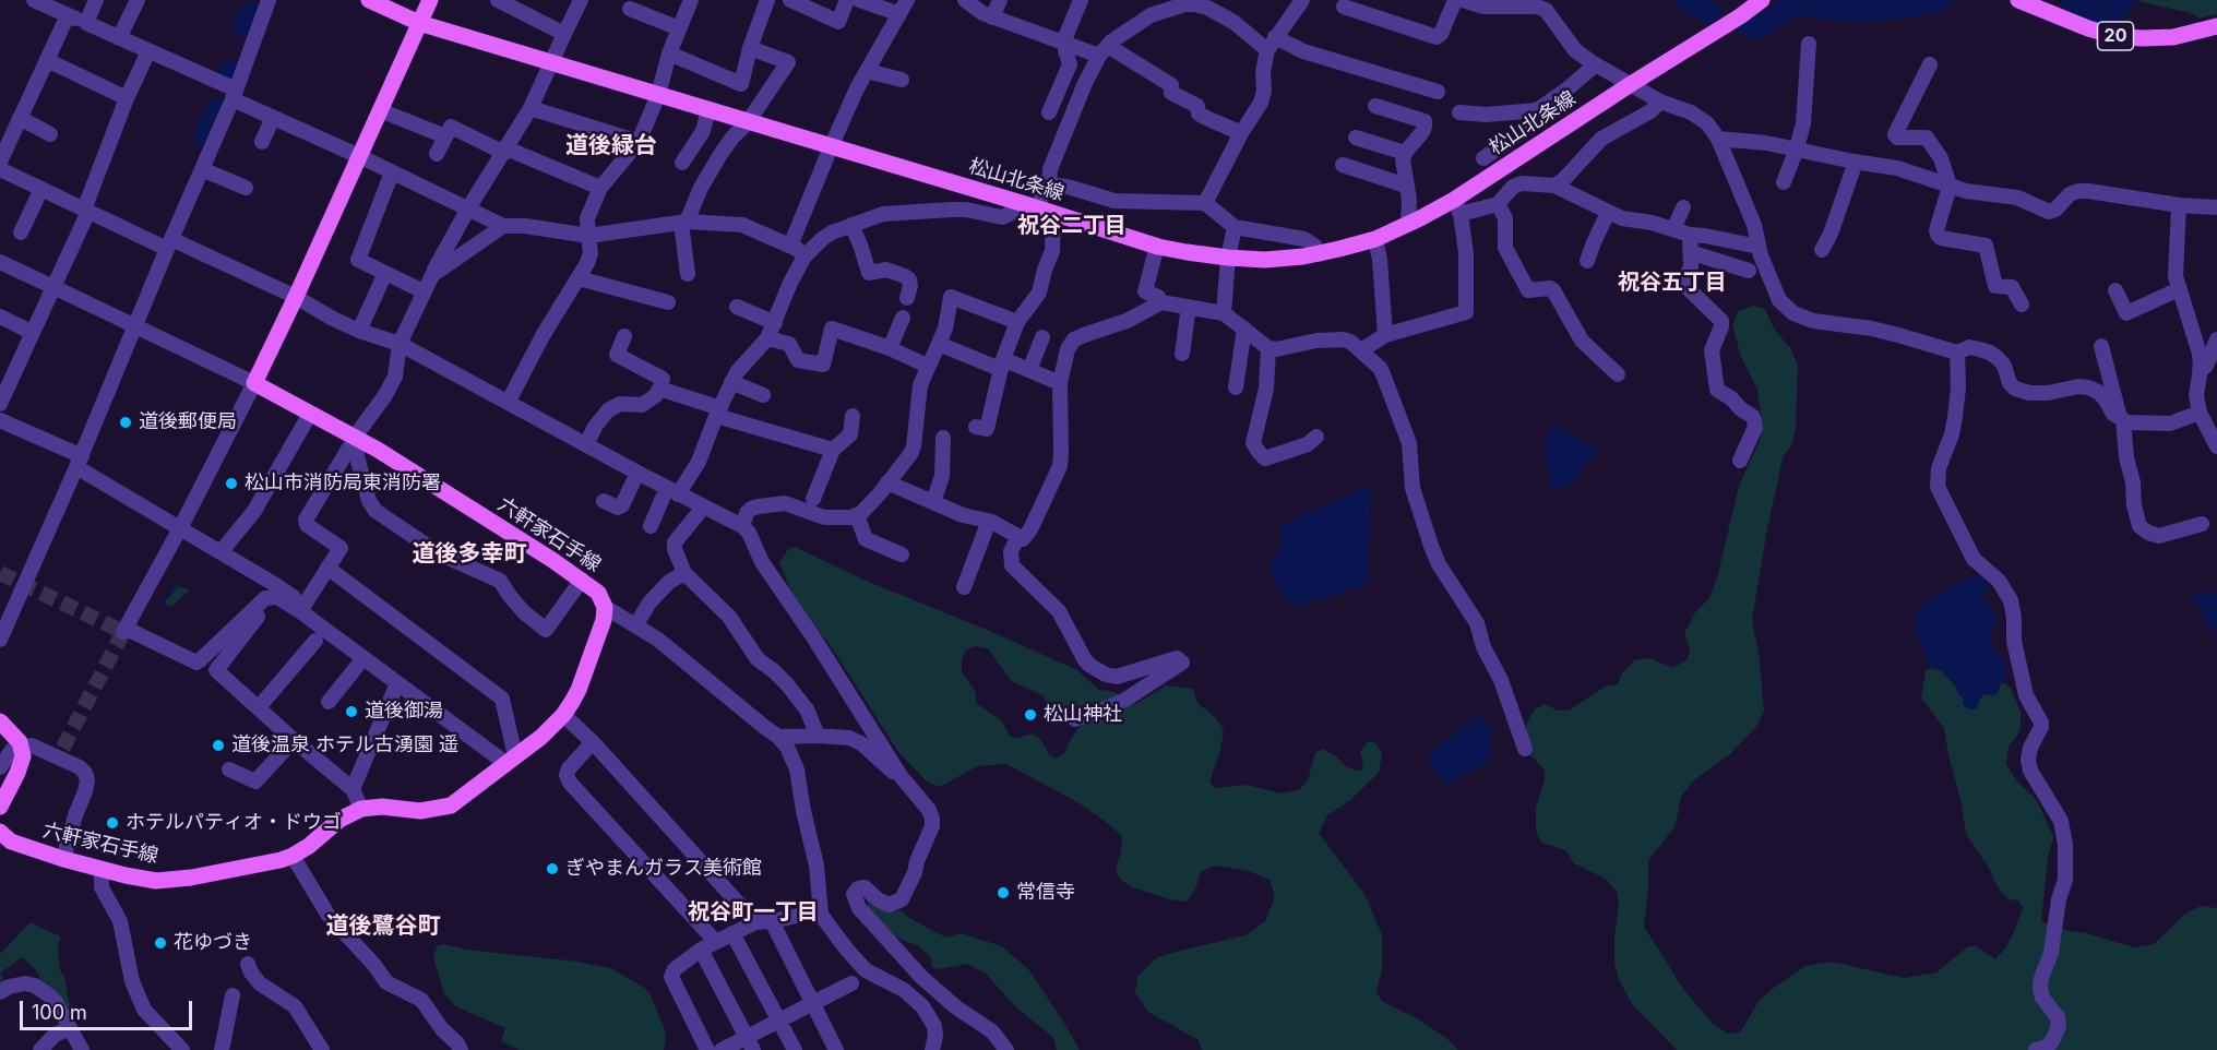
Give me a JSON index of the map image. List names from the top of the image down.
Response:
{
  "streets": {
    "main road": ["20", "松山北条線", "六軒家石手線"]
  },
  "districts": [
    "道後緑台",
    "祝谷二丁目",
    "祝谷五丁目",
    "道後多幸町",
    "祝谷町一丁目",
    "道後鷺谷町"
  ],
  "places": [
    "道後郵便局",
    "松山市消防局東消防署",
    "道後御湯",
    "松山神社",
    "道後温泉 ホテル古湧園 遥",
    "ホテルパティオ・ドウゴ",
    "ぎやまんガラス美術館",
    "常信寺",
    "花ゆづき"
  ],
  "scale_bar": "100 m"
}
